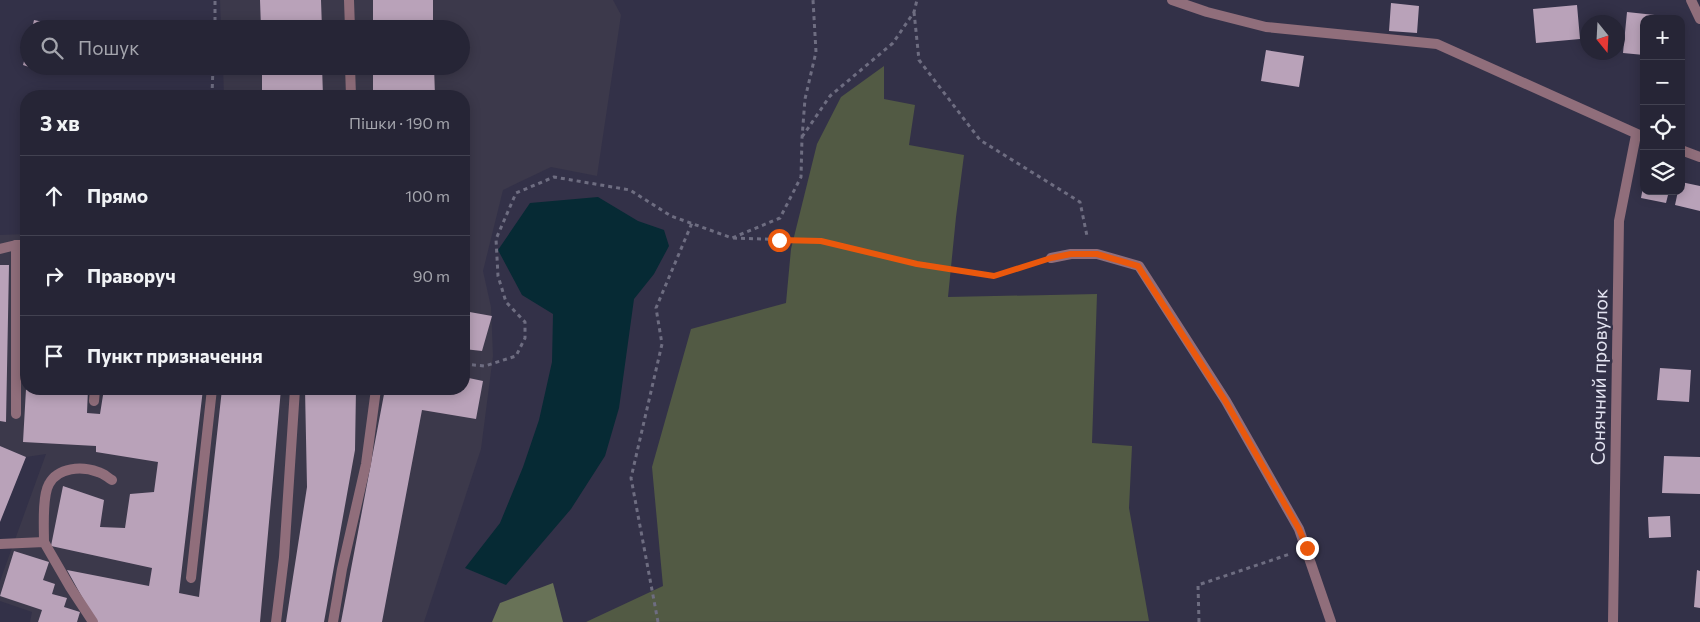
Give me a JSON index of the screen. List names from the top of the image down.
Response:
{
  "streets": {
    "street": ["Сонячний провулок"]
  },
  "north": "bottom",
  "page": {
    "map_buttons": ["+", "−"],
    "search": "Пошук",
    "heading": ["3 хв", "Пішки · 190 m"],
    "list": [
      ["Прямо", "100 m"],
      ["Праворуч", "90 m"],
      "Пункт призначення"
    ]
  }
}
